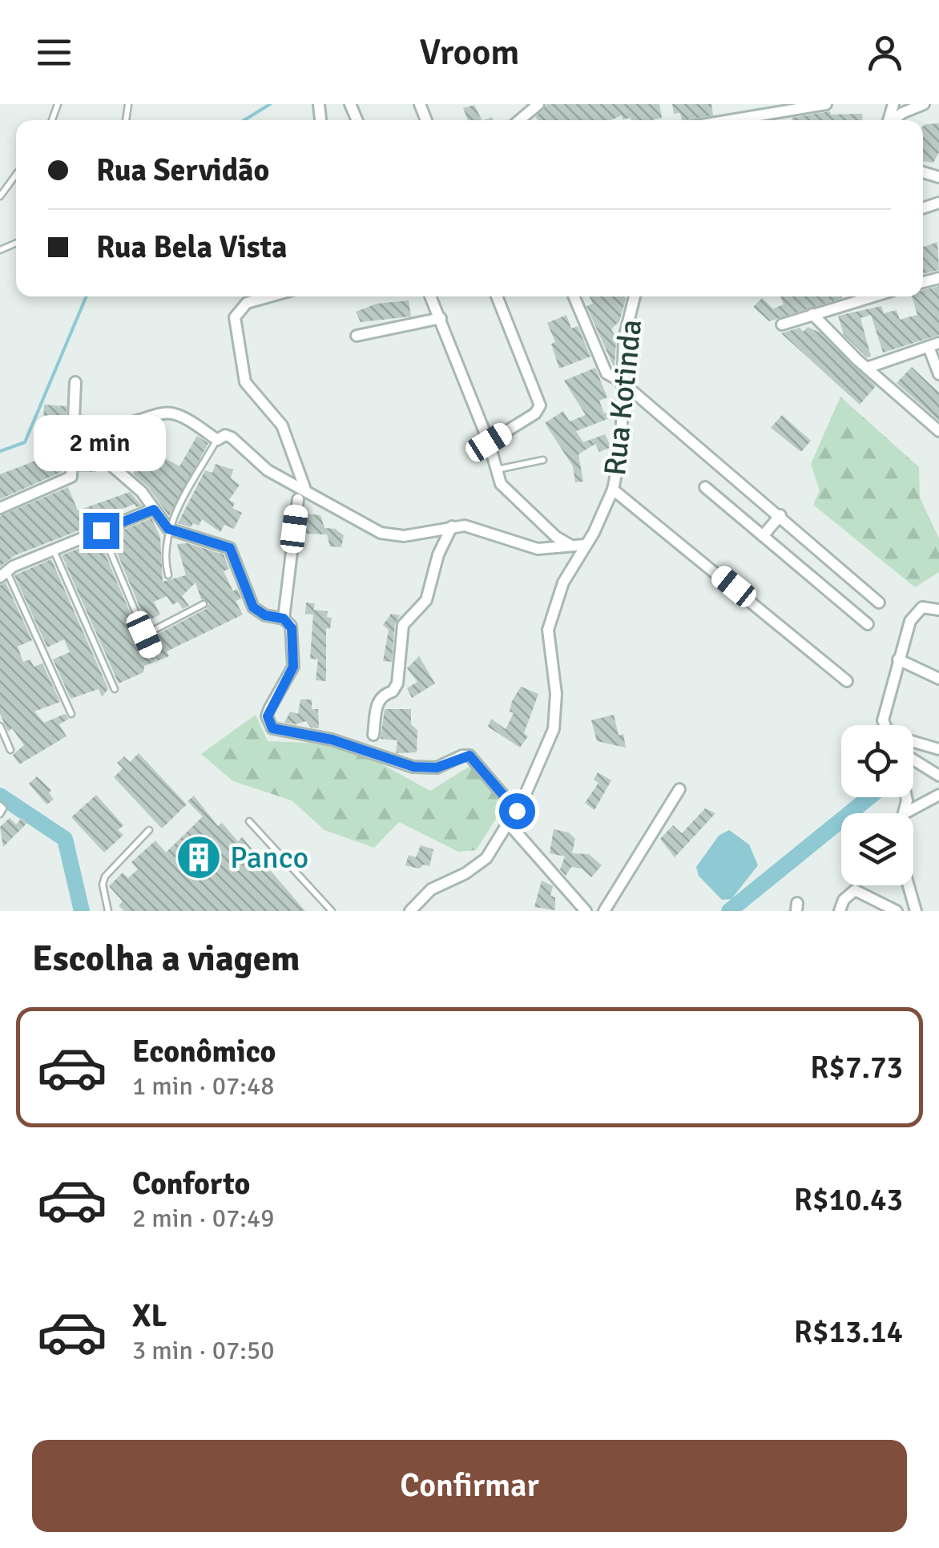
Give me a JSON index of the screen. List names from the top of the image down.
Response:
{
  "streets": {
    "street": ["Rua Kotinda"]
  },
  "places": {
    "building": ["Panco"]
  },
  "page": {
    "header": "Vroom",
    "banner": ["Rua Servidão", "Rua Bela Vista"],
    "bubble": "2 min",
    "heading": "Escolha a viagem",
    "list": [
      {
        "name": "Econômico",
        "note": "1 min · 07:48",
        "value": "R$7.73"
      },
      {
        "name": "Conforto",
        "note": "2 min · 07:49",
        "value": "R$10.43"
      },
      {
        "name": "XL",
        "note": "3 min · 07:50",
        "value": "R$13.14"
      }
    ],
    "buttons": "Confirmar"
  }
}
